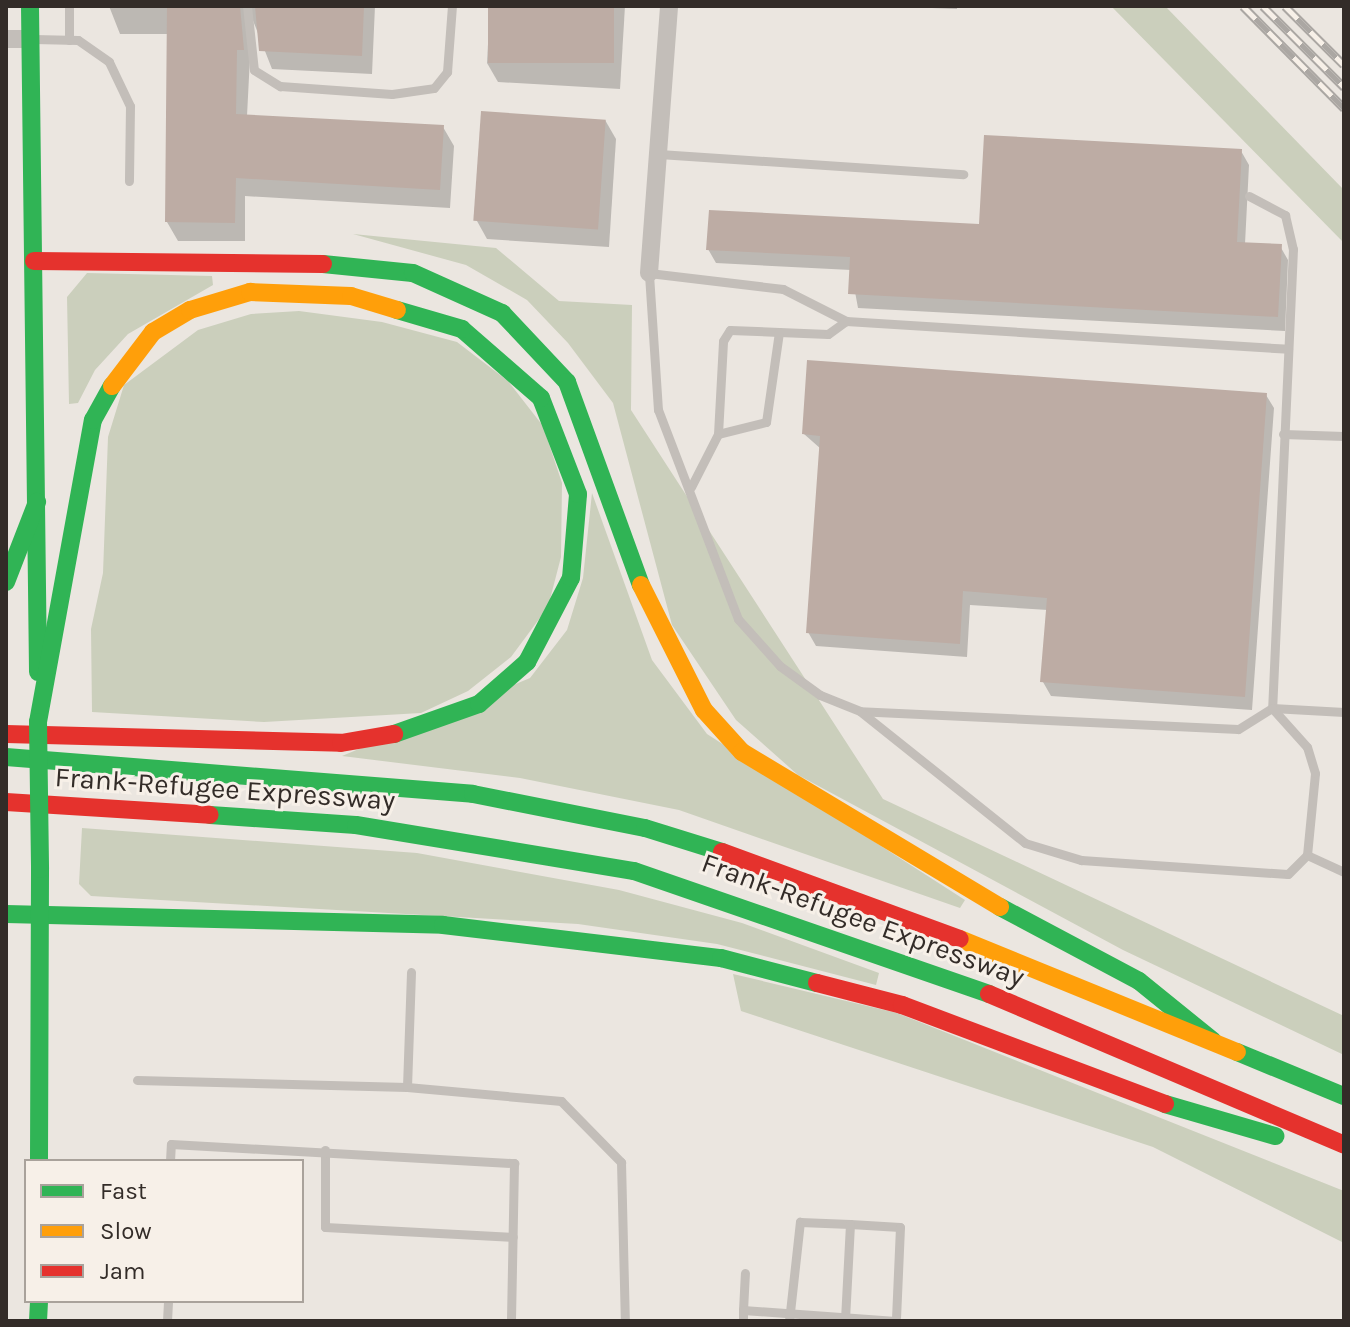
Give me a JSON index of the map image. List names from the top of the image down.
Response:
{
  "streets": {
    "main road": ["Frank-Refugee Expressway"]
  },
  "legend": ["Fast", "Slow", "Jam"]
}
